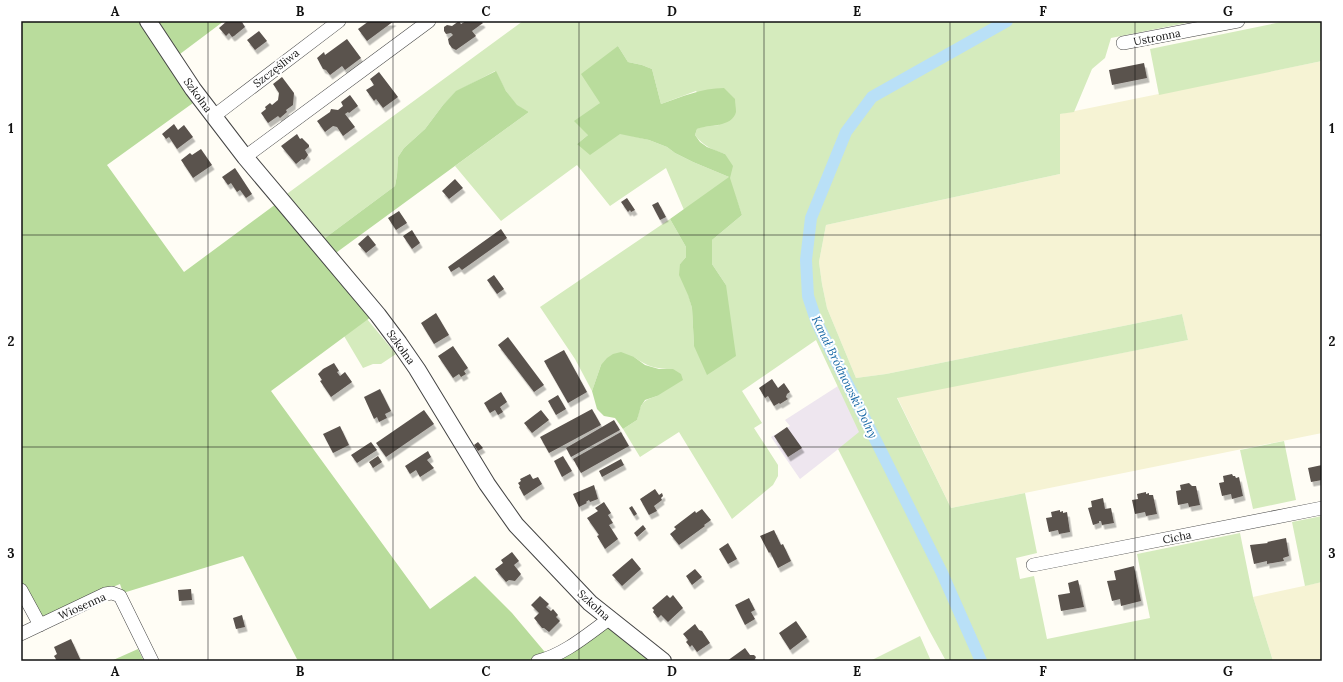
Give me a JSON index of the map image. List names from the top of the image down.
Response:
{
  "streets": {
    "street": [
      "Ustronna",
      "Szczęśliwa",
      "Szkolna",
      "Cicha",
      "Wiosenna"
    ]
  },
  "crossings": [
    ["Szczęśliwa", "Szkolna"]
  ],
  "water": ["Kanał Bródnowski Dolny"],
  "grid": {
    "columns": [
      "A",
      "B",
      "C",
      "D",
      "E",
      "F",
      "G"
    ],
    "rows": ["1", "2", "3"]
  }
}
